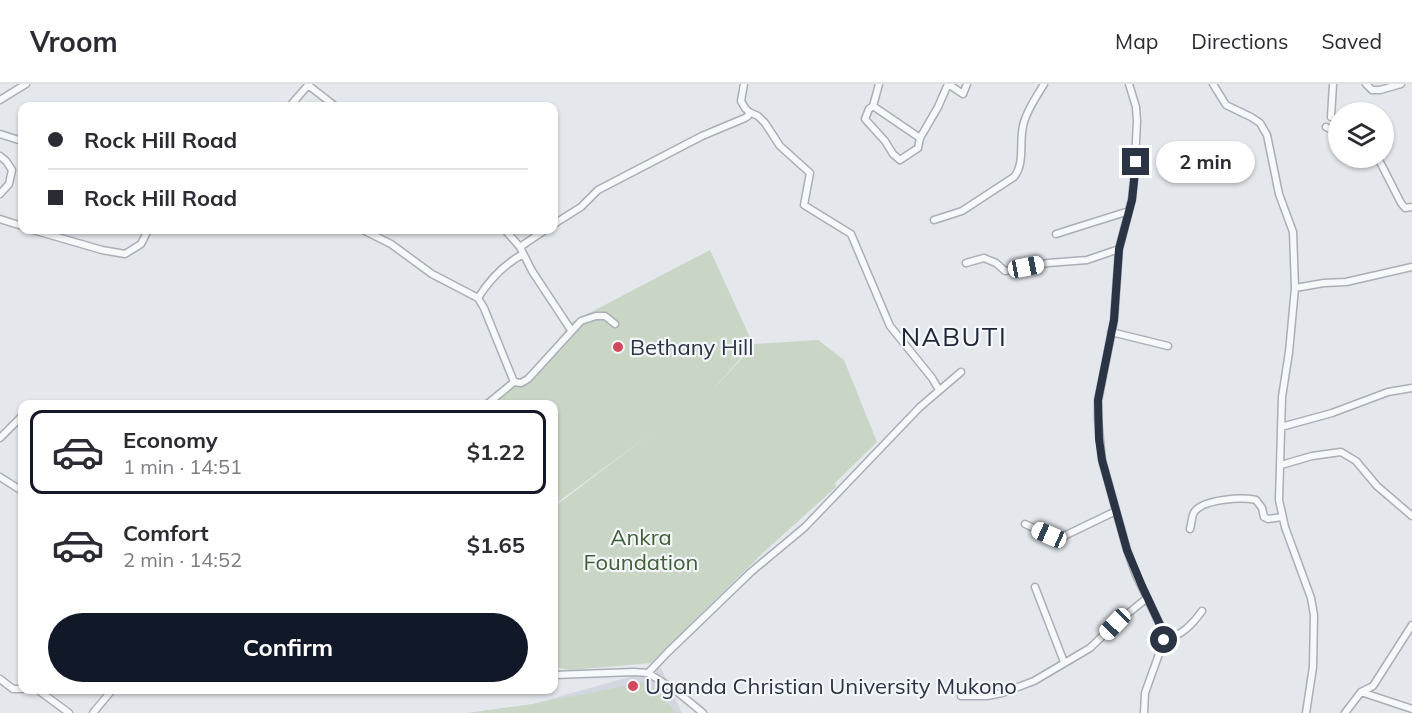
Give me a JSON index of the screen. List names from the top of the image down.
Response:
{
  "districts": ["NABUTI"],
  "parks": ["Ankra Foundation"],
  "places": ["Bethany Hill", "Uganda Christian University Mukono"],
  "page": {
    "header": "Vroom",
    "nav": ["Map", "Directions", "Saved"],
    "banner": ["Rock Hill Road", "Rock Hill Road"],
    "bubble": "2 min",
    "list": [
      {
        "name": "Economy",
        "note": "1 min · 14:51",
        "value": "$1.22"
      },
      {
        "name": "Comfort",
        "note": "2 min · 14:52",
        "value": "$1.65"
      }
    ],
    "buttons": "Confirm"
  }
}
